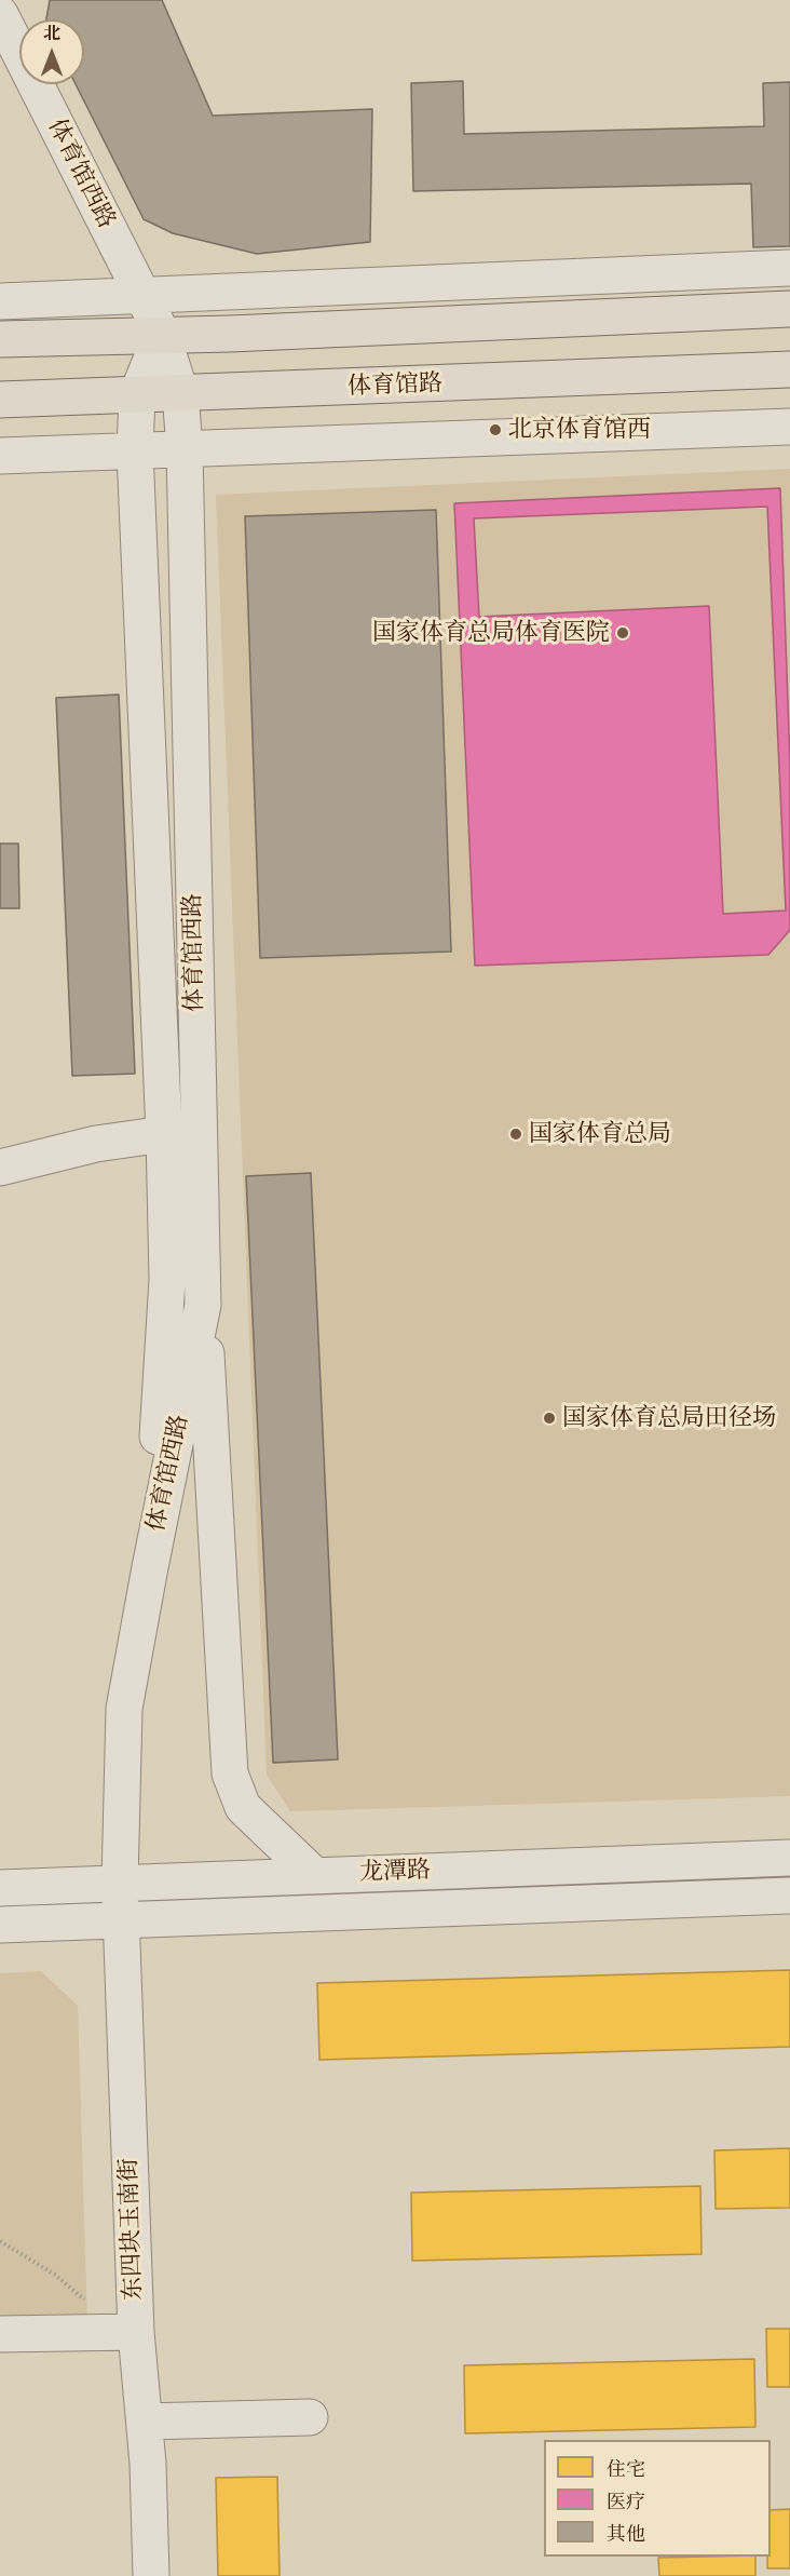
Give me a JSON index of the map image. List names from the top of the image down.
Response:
{
  "streets": {
    "main road": ["体育馆路"],
    "street": ["体育馆西路", "龙潭路", "东四块玉南街"]
  },
  "crossings": [
    ["体育馆西路", "体育馆路"],
    ["体育馆西路", "龙潭路"],
    ["体育馆西路", "东四块玉南街"],
    ["龙潭路", "东四块玉南街"]
  ],
  "places": [
    "北京体育馆西",
    "国家体育总局体育医院",
    "国家体育总局",
    "国家体育总局田径场"
  ],
  "legend": ["住宅", "医疗", "其他"],
  "north": "top"
}
